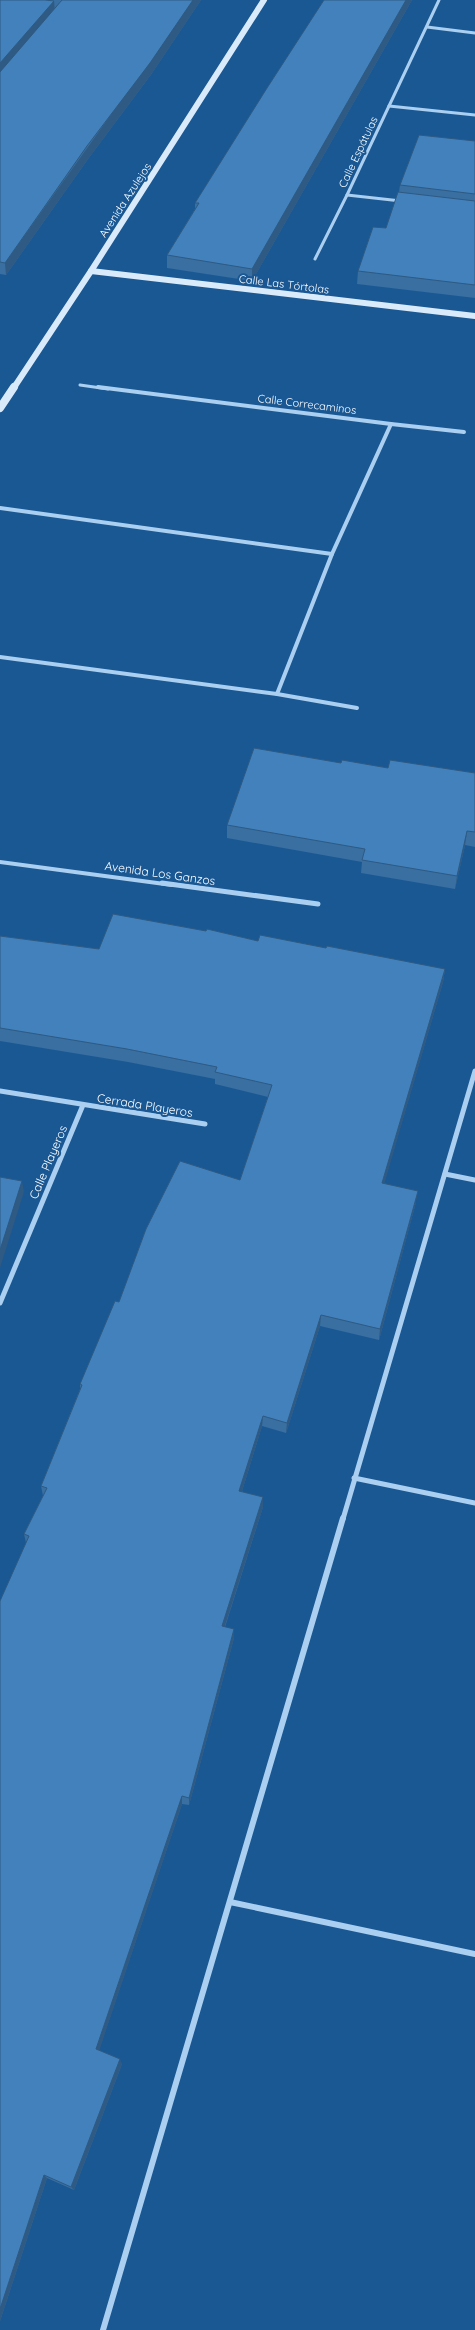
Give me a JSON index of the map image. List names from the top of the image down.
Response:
{
  "streets": {
    "main road": ["Avenida Azulejos", "Calle Las Tórtolas"],
    "street": [
      "Calle Espátulas",
      "Calle Correcaminos",
      "Avenida Los Ganzos",
      "Cerrada Playeros",
      "Calle Playeros"
    ]
  },
  "crossings": [
    ["Avenida Azulejos", "Calle Las Tórtolas"],
    ["Cerrada Playeros", "Calle Playeros"]
  ]
}
